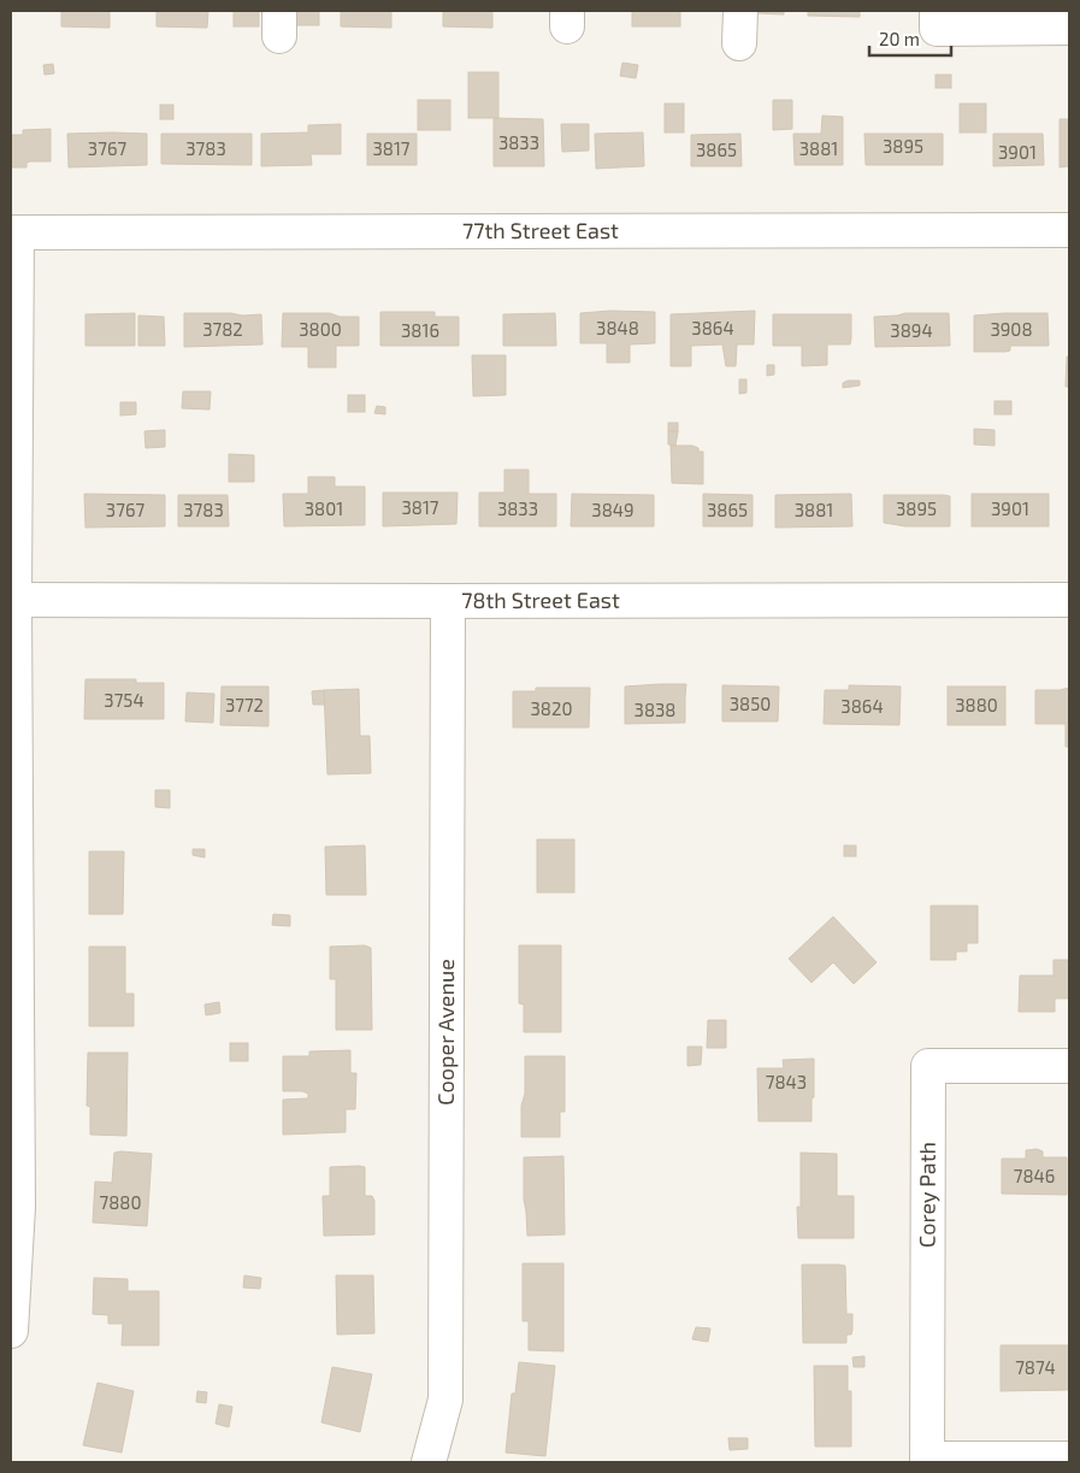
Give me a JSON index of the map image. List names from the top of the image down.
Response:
{
  "streets": {
    "street": [
      "77th Street East",
      "78th Street East",
      "Cooper Avenue",
      "Corey Path"
    ]
  },
  "crossings": [
    ["78th Street East", "Cooper Avenue"]
  ],
  "house_numbers": [
    "3833",
    "3895",
    "3767",
    "3783",
    "3817",
    "3881",
    "3865",
    "3901",
    "3848",
    "3864",
    "3782",
    "3800",
    "3908",
    "3816",
    "3894",
    "3817",
    "3801",
    "3833",
    "3895",
    "3901",
    "3767",
    "3783",
    "3849",
    "3865",
    "3881",
    "3754",
    "3850",
    "3772",
    "3880",
    "3864",
    "3820",
    "3838",
    "7843",
    "7846",
    "7880",
    "7874"
  ],
  "scale_bar": "20 m"
}
